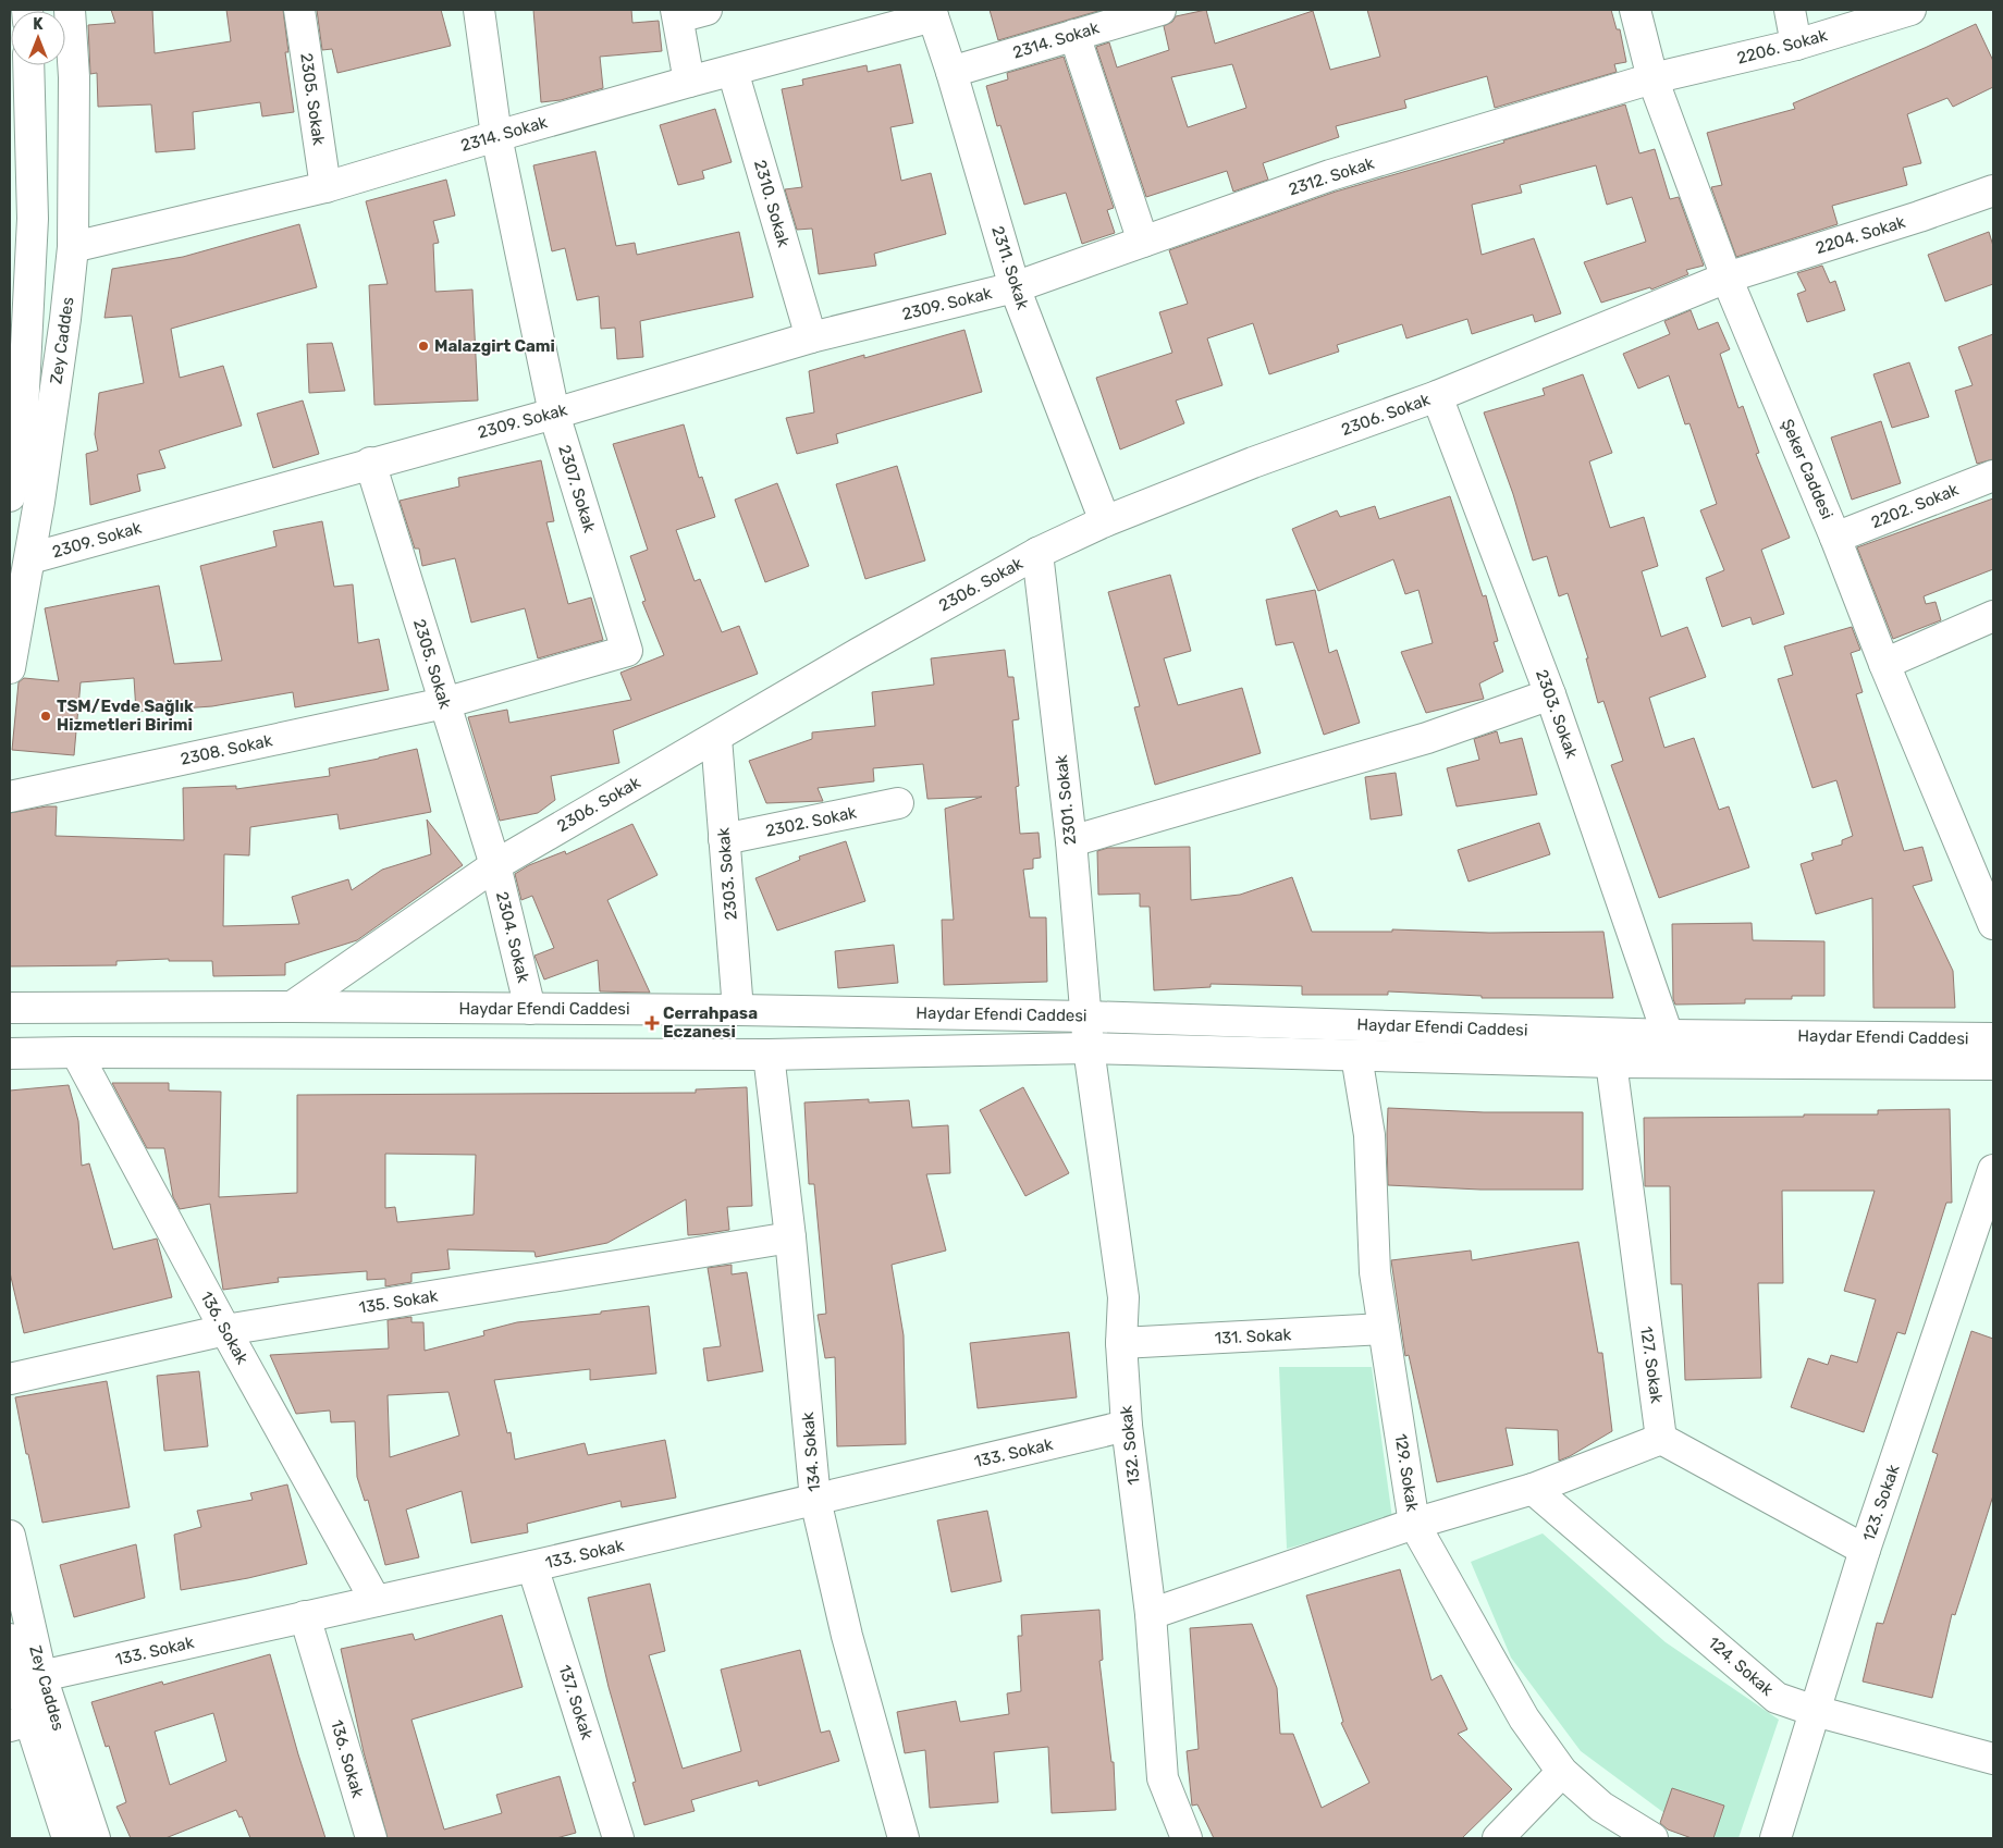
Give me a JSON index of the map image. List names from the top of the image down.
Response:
{
  "streets": {
    "street": [
      "2314. Sokak",
      "2206. Sokak",
      "2305. Sokak",
      "2312. Sokak",
      "2310. Sokak",
      "2204. Sokak",
      "2311. Sokak",
      "2309. Sokak",
      "Zey Caddes",
      "2306. Sokak",
      "Şeker Caddesi",
      "2307. Sokak",
      "2202. Sokak",
      "2303. Sokak",
      "2308. Sokak",
      "2301. Sokak",
      "2302. Sokak",
      "2304. Sokak",
      "Haydar Efendi Caddesi",
      "135. Sokak",
      "136. Sokak",
      "131. Sokak",
      "127. Sokak",
      "132. Sokak",
      "134. Sokak",
      "133. Sokak",
      "129. Sokak",
      "123. Sokak",
      "124. Sokak",
      "137. Sokak"
    ]
  },
  "crossings": [
    ["2314. Sokak", "2305. Sokak"],
    ["2314. Sokak", "2310. Sokak"],
    ["2314. Sokak", "2311. Sokak"],
    ["2314. Sokak", "Zey Caddes"],
    ["2314. Sokak", "2307. Sokak"],
    ["2206. Sokak", "2312. Sokak"],
    ["2206. Sokak", "Şeker Caddesi"],
    ["2305. Sokak", "2309. Sokak"],
    ["2305. Sokak", "2306. Sokak"],
    ["2305. Sokak", "2307. Sokak"],
    ["2305. Sokak", "2308. Sokak"],
    ["2305. Sokak", "2304. Sokak"],
    ["2312. Sokak", "2311. Sokak"],
    ["2312. Sokak", "2309. Sokak"],
    ["2312. Sokak", "Şeker Caddesi"],
    ["2310. Sokak", "2309. Sokak"],
    ["2204. Sokak", "2306. Sokak"],
    ["2204. Sokak", "Şeker Caddesi"],
    ["2311. Sokak", "2309. Sokak"],
    ["2311. Sokak", "2306. Sokak"],
    ["2309. Sokak", "Zey Caddes"],
    ["2309. Sokak", "2307. Sokak"],
    ["Zey Caddes", "133. Sokak"],
    ["2306. Sokak", "Şeker Caddesi"],
    ["2306. Sokak", "2303. Sokak"],
    ["2306. Sokak", "2301. Sokak"],
    ["2306. Sokak", "2304. Sokak"],
    ["2306. Sokak", "Haydar Efendi Caddesi"],
    ["Şeker Caddesi", "2202. Sokak"],
    ["2307. Sokak", "2308. Sokak"],
    ["2303. Sokak", "2302. Sokak"],
    ["2303. Sokak", "Haydar Efendi Caddesi"],
    ["2301. Sokak", "Haydar Efendi Caddesi"],
    ["2301. Sokak", "132. Sokak"],
    ["2304. Sokak", "Haydar Efendi Caddesi"],
    ["Haydar Efendi Caddesi", "136. Sokak"],
    ["Haydar Efendi Caddesi", "127. Sokak"],
    ["Haydar Efendi Caddesi", "132. Sokak"],
    ["Haydar Efendi Caddesi", "134. Sokak"],
    ["Haydar Efendi Caddesi", "129. Sokak"],
    ["135. Sokak", "136. Sokak"],
    ["135. Sokak", "134. Sokak"],
    ["136. Sokak", "133. Sokak"],
    ["131. Sokak", "132. Sokak"],
    ["131. Sokak", "129. Sokak"],
    ["132. Sokak", "133. Sokak"],
    ["134. Sokak", "133. Sokak"],
    ["133. Sokak", "137. Sokak"],
    ["123. Sokak", "124. Sokak"]
  ],
  "places": {
    "other": ["Malazgirt Cami", "TSM/Evde Sağlık Hizmetleri Birimi"],
    "health": ["Cerrahpasa Eczanesi"]
  },
  "north": "top"
}
